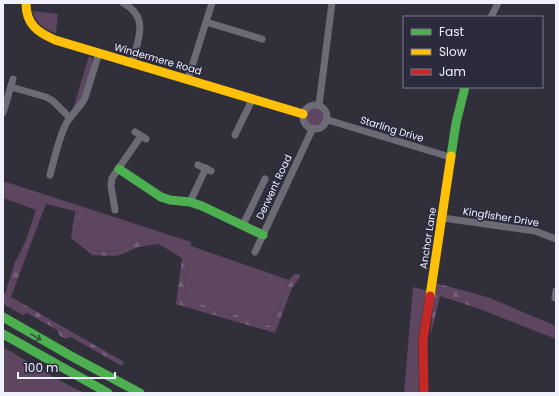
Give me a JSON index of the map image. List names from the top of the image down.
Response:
{
  "streets": {
    "main road": ["Windermere Road", "Anchor Lane"],
    "street": ["Starling Drive", "Derwent Road", "Kingfisher Drive"]
  },
  "crossings": [
    ["Windermere Road", "Starling Drive"],
    ["Windermere Road", "Derwent Road"],
    ["Starling Drive", "Derwent Road"],
    ["Starling Drive", "Anchor Lane"],
    ["Kingfisher Drive", "Anchor Lane"]
  ],
  "legend": ["Fast", "Slow", "Jam"],
  "scale_bar": "100 m"
}
